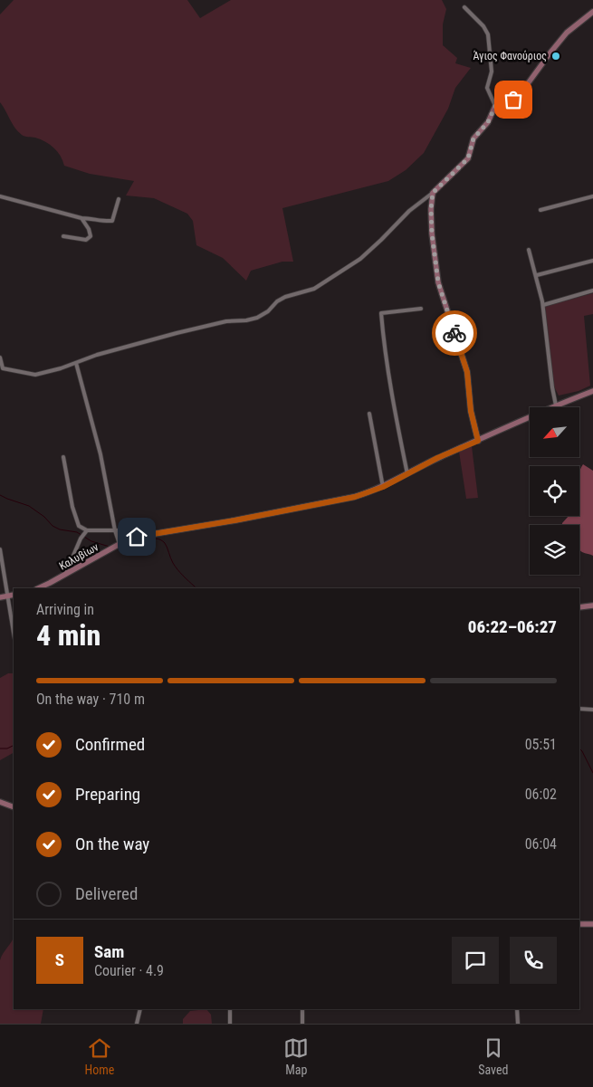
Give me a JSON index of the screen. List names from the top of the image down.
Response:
{
  "streets": {
    "main road": ["Καλυβίων"]
  },
  "places": ["Άγιος Φανούριος"],
  "north": "bottom left",
  "page": {
    "heading": ["4 min", "Arriving in", "06:22–06:27"],
    "panel": ["Sam", "Courier · 4.9"],
    "bar": "On the way · 710 m",
    "list": [
      ["Confirmed", "05:51"],
      ["Preparing", "06:02"],
      ["On the way", "06:04"],
      "Delivered"
    ],
    "round": "S",
    "tabs": ["Home", "Map", "Saved"]
  }
}
